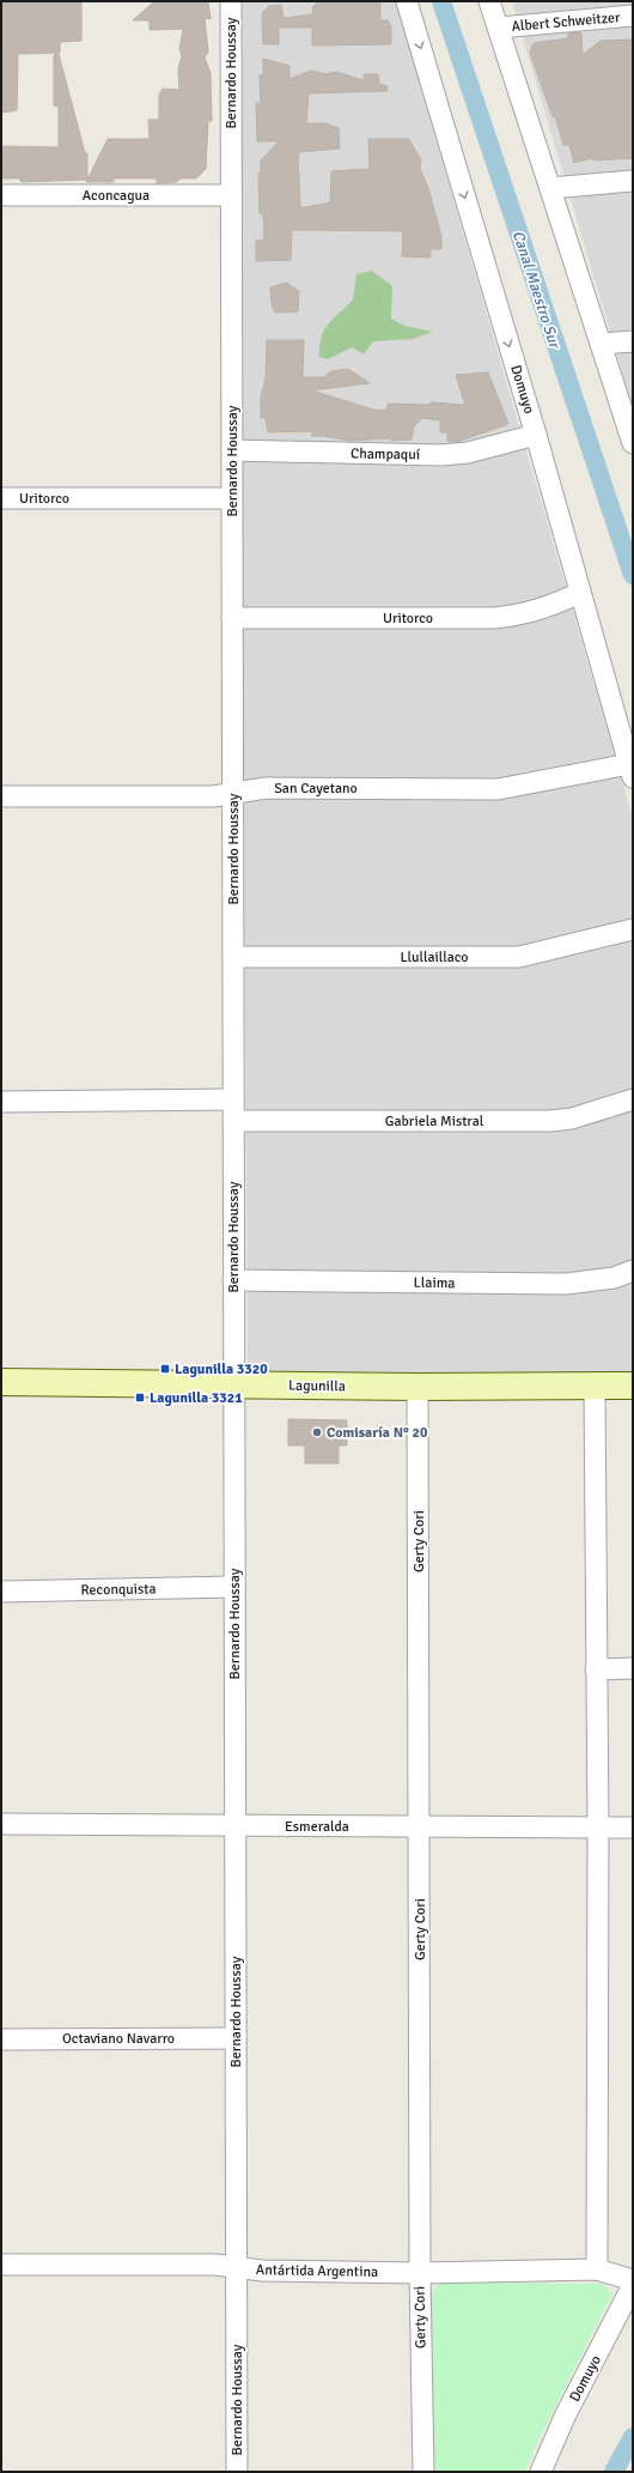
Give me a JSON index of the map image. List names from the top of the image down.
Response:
{
  "streets": {
    "main road": ["Lagunilla"],
    "street": [
      "Albert Schweitzer",
      "Bernardo Houssay",
      "Aconcagua",
      "Domuyo",
      "Champaquí",
      "Uritorco",
      "San Cayetano",
      "Llullaillaco",
      "Gabriela Mistral",
      "Llaima",
      "Gerty Cori",
      "Reconquista",
      "Esmeralda",
      "Octaviano Navarro",
      "Antártida Argentina"
    ]
  },
  "crossings": [
    ["Bernardo Houssay", "Aconcagua"],
    ["Bernardo Houssay", "Champaquí"],
    ["Bernardo Houssay", "Uritorco"],
    ["Bernardo Houssay", "San Cayetano"],
    ["Bernardo Houssay", "Llullaillaco"],
    ["Bernardo Houssay", "Gabriela Mistral"],
    ["Bernardo Houssay", "Llaima"],
    ["Bernardo Houssay", "Lagunilla"],
    ["Bernardo Houssay", "Reconquista"],
    ["Bernardo Houssay", "Esmeralda"],
    ["Bernardo Houssay", "Octaviano Navarro"],
    ["Bernardo Houssay", "Antártida Argentina"],
    ["Domuyo", "Champaquí"],
    ["Domuyo", "Uritorco"],
    ["Domuyo", "San Cayetano"],
    ["Lagunilla", "Gerty Cori"],
    ["Gerty Cori", "Esmeralda"],
    ["Gerty Cori", "Antártida Argentina"]
  ],
  "water": ["Canal Maestro Sur"],
  "places": {
    "transit": ["Lagunilla 3320", "Lagunilla 3321"],
    "other": ["Comisaría N° 20"]
  }
}
